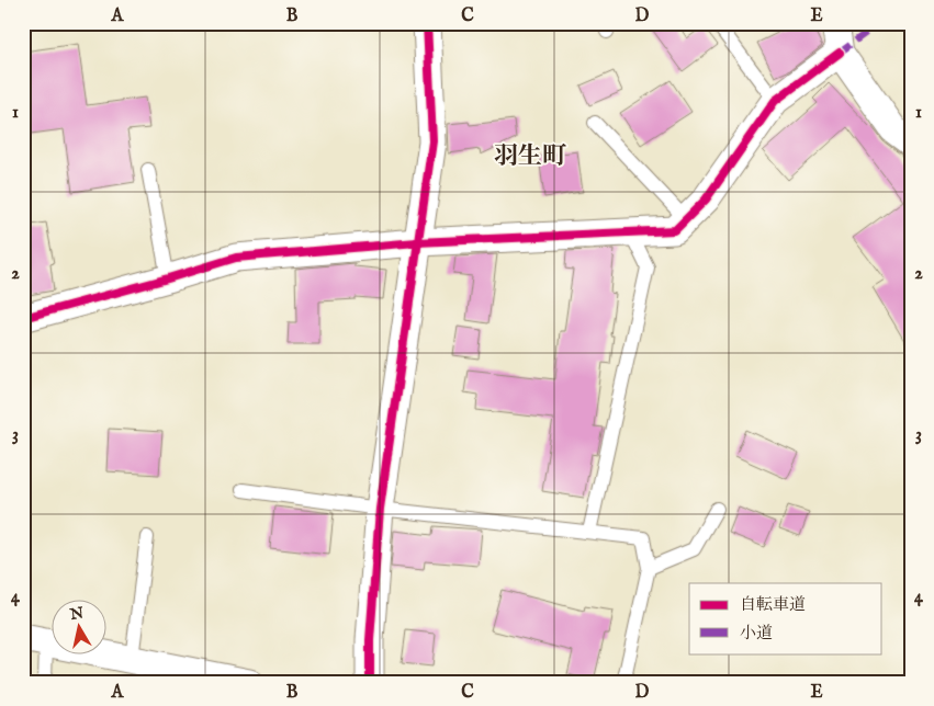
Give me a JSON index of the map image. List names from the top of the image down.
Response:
{
  "districts": ["羽生町"],
  "legend": ["自転車道", "小道"],
  "north": "top",
  "grid": {
    "columns": [
      "A",
      "B",
      "C",
      "D",
      "E"
    ],
    "rows": [
      "1",
      "2",
      "3",
      "4"
    ]
  }
}
